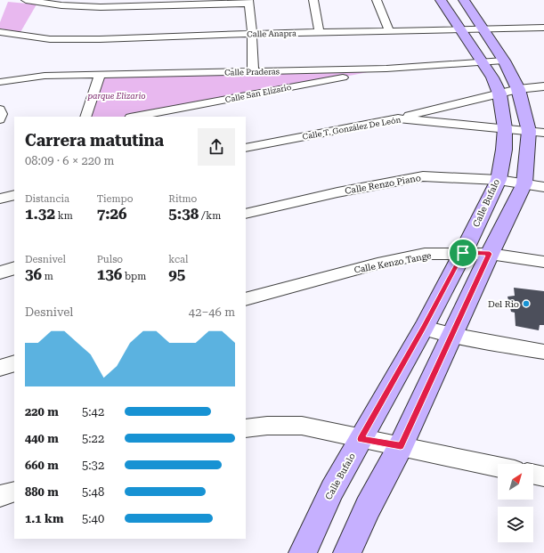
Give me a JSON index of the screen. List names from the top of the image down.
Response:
{
  "streets": {
    "main road": ["Calle Bufalo"],
    "street": [
      "Calle Anapra",
      "Calle Praderas",
      "Calle San Elizario",
      "Calle T. González De León",
      "Calle Renzo Piano",
      "Calle Kenzo Tange"
    ]
  },
  "crossings": [
    ["Calle Anapra", "Calle Bufalo"],
    ["Calle Praderas", "Calle San Elizario"],
    ["Calle Praderas", "Calle Bufalo"],
    ["Calle T. González De León", "Calle Bufalo"],
    ["Calle Renzo Piano", "Calle Bufalo"],
    ["Calle Bufalo", "Calle Kenzo Tange"]
  ],
  "parks": ["parque Elizario"],
  "places": ["Del Rio"],
  "north": "top right",
  "page": {
    "heading": ["Carrera matutina", "08:09 · 6 × 220 m"],
    "stats": [
      ["Distancia", "1.32 km"],
      ["Tiempo", "7:26"],
      ["Ritmo", "5:38 /km"],
      ["Desnivel", "36 m"],
      ["Pulso", "136 bpm"],
      ["kcal", "95"]
    ],
    "chart": ["Desnivel", "42–46 m"],
    "list": [
      {
        "name": "220 m",
        "note": "5:42"
      },
      {
        "name": "440 m",
        "note": "5:22"
      },
      {
        "name": "660 m",
        "note": "5:32"
      },
      {
        "name": "880 m",
        "note": "5:48"
      },
      {
        "name": "1.1 km",
        "note": "5:40"
      }
    ]
  }
}
